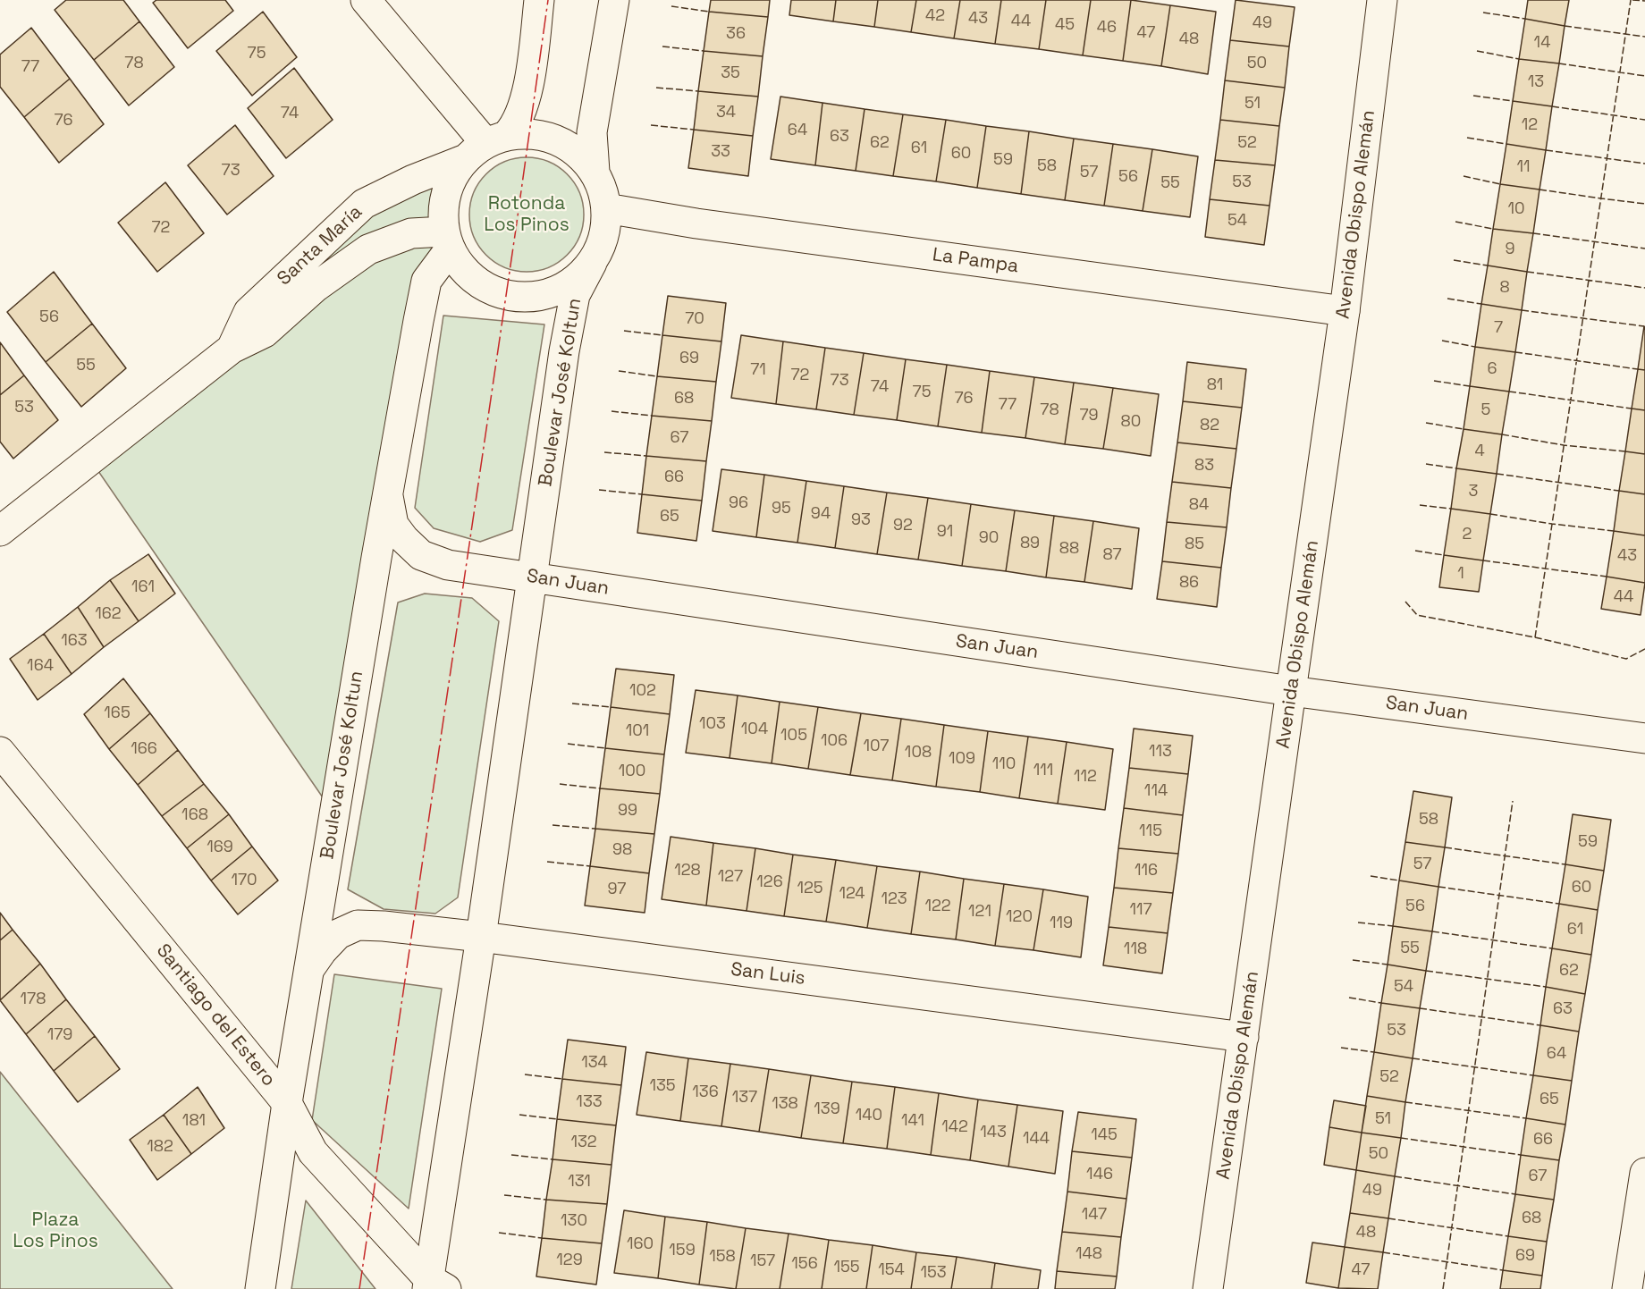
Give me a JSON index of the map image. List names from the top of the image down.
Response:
{
  "streets": {
    "street": [
      "Avenida Obispo Alemán",
      "Santa María",
      "La Pampa",
      "Boulevar José Koltun",
      "San Juan",
      "San Luis",
      "Santiago del Estero"
    ]
  },
  "crossings": [
    ["Avenida Obispo Alemán", "La Pampa"],
    ["Avenida Obispo Alemán", "San Juan"],
    ["Avenida Obispo Alemán", "San Luis"],
    ["Santa María", "La Pampa"],
    ["Santa María", "Boulevar José Koltun"],
    ["La Pampa", "Boulevar José Koltun"],
    ["Boulevar José Koltun", "San Juan"],
    ["Boulevar José Koltun", "San Luis"],
    ["Boulevar José Koltun", "Santiago del Estero"]
  ],
  "parks": ["Rotonda Los Pinos", "Plaza Los Pinos"],
  "house_numbers": [
    "42",
    "43",
    "44",
    "49",
    "45",
    "46",
    "47",
    "36",
    "48",
    "14",
    "75",
    "78",
    "50",
    "77",
    "35",
    "13",
    "51",
    "34",
    "74",
    "76",
    "12",
    "64",
    "63",
    "62",
    "52",
    "61",
    "33",
    "60",
    "59",
    "58",
    "11",
    "73",
    "57",
    "56",
    "53",
    "55",
    "10",
    "54",
    "72",
    "9",
    "8",
    "56",
    "70",
    "7",
    "69",
    "55",
    "6",
    "71",
    "72",
    "73",
    "81",
    "74",
    "75",
    "68",
    "76",
    "77",
    "53",
    "78",
    "5",
    "79",
    "80",
    "82",
    "67",
    "4",
    "83",
    "66",
    "3",
    "96",
    "84",
    "95",
    "94",
    "65",
    "93",
    "92",
    "91",
    "2",
    "90",
    "89",
    "85",
    "88",
    "87",
    "43",
    "1",
    "86",
    "161",
    "44",
    "162",
    "163",
    "164",
    "102",
    "165",
    "103",
    "104",
    "101",
    "105",
    "106",
    "107",
    "166",
    "113",
    "108",
    "109",
    "110",
    "111",
    "100",
    "112",
    "114",
    "99",
    "168",
    "58",
    "115",
    "59",
    "169",
    "98",
    "57",
    "128",
    "116",
    "127",
    "170",
    "126",
    "60",
    "125",
    "97",
    "124",
    "123",
    "122",
    "56",
    "117",
    "121",
    "120",
    "119",
    "61",
    "55",
    "118",
    "62",
    "54",
    "178",
    "63",
    "53",
    "179",
    "64",
    "134",
    "52",
    "135",
    "136",
    "137",
    "65",
    "133",
    "138",
    "139",
    "140",
    "51",
    "181",
    "141",
    "142",
    "143",
    "145",
    "144",
    "66",
    "132",
    "182",
    "50",
    "146",
    "67",
    "131",
    "49",
    "147",
    "68",
    "130",
    "48",
    "160",
    "159",
    "148",
    "69",
    "158",
    "129",
    "157",
    "156",
    "155",
    "154",
    "47",
    "153"
  ]
}
